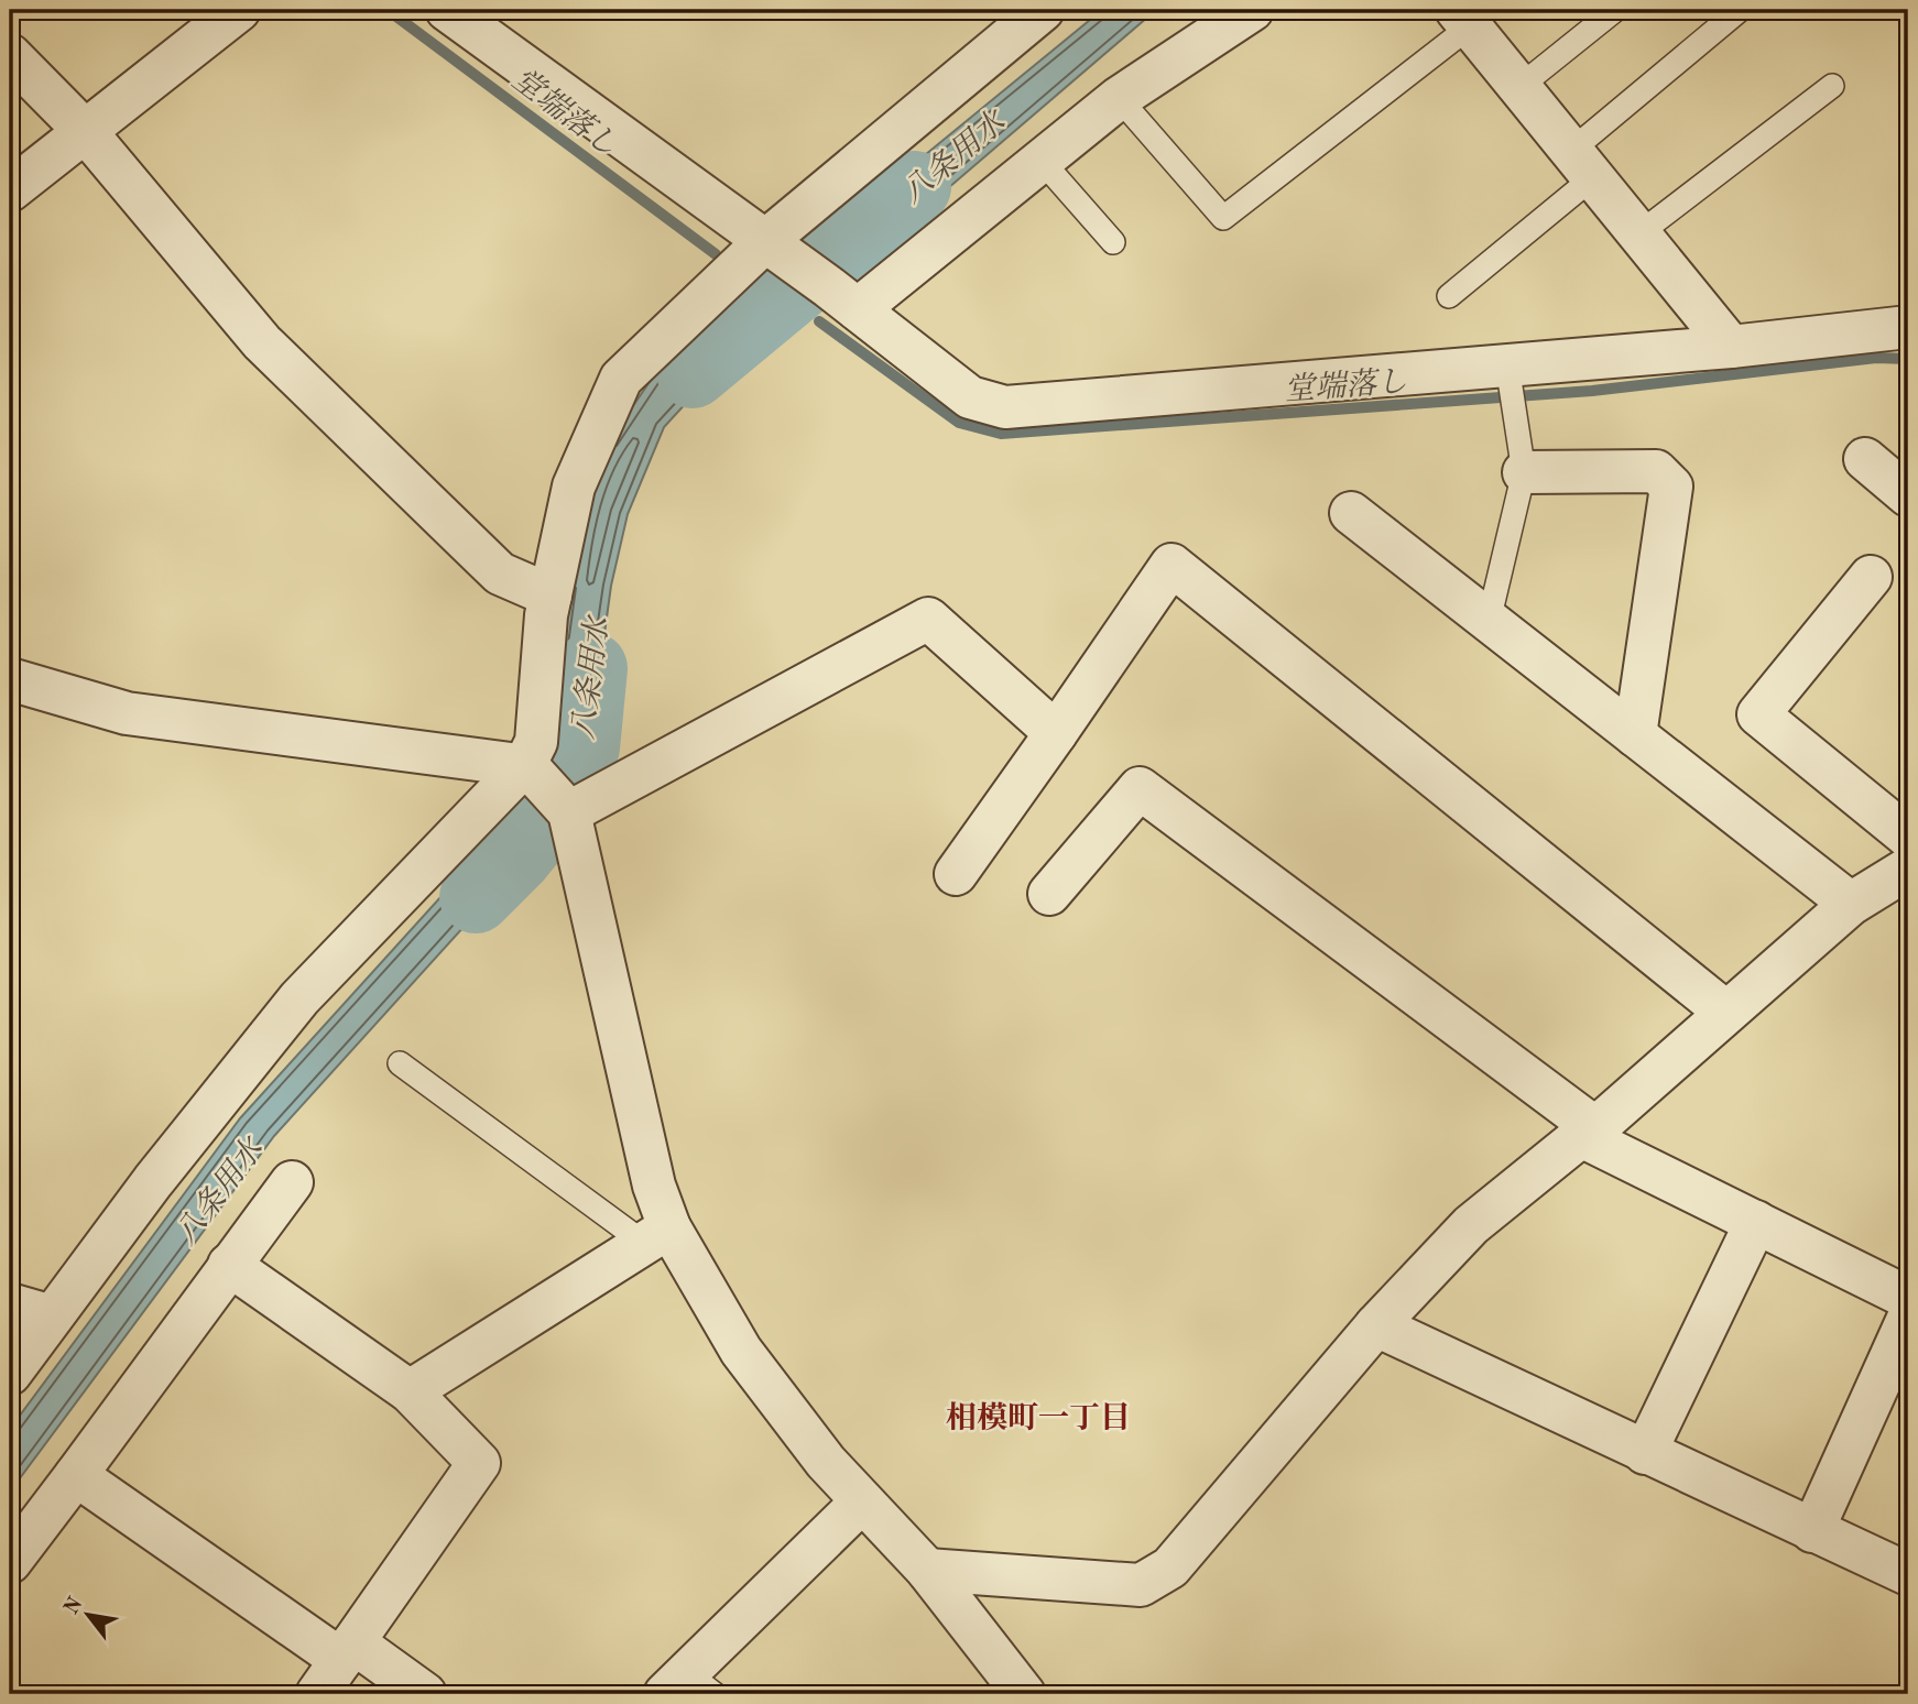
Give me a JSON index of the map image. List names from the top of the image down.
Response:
{
  "districts": ["相模町一丁目"],
  "water": ["堂端落し", "八条用水"],
  "north": "top left"
}
